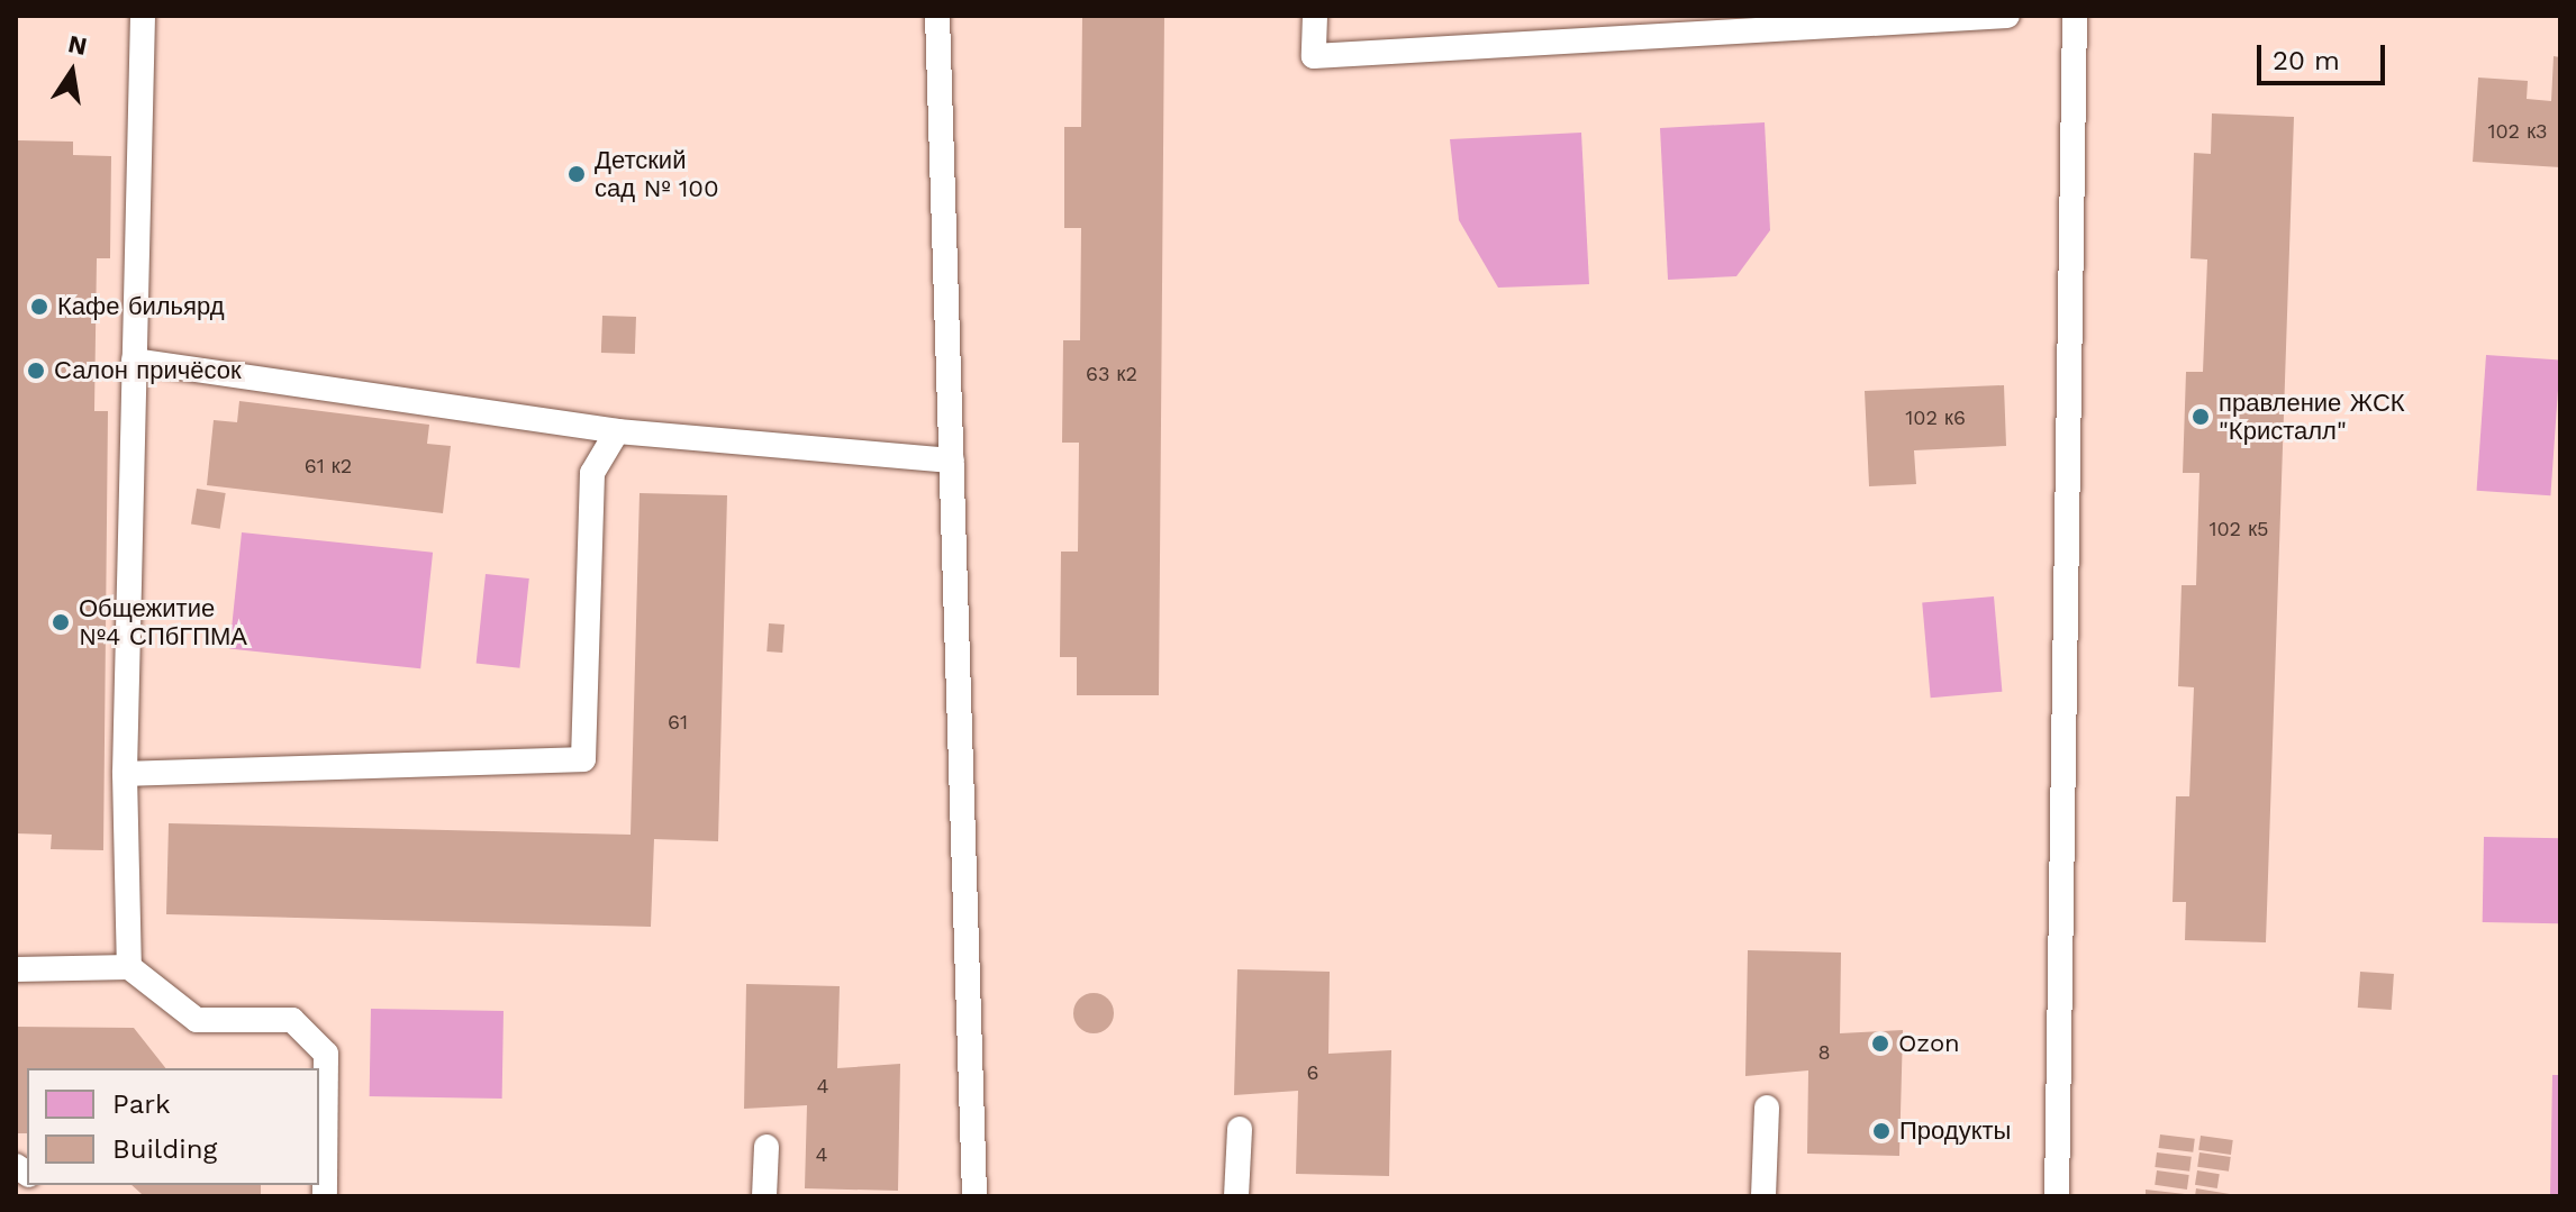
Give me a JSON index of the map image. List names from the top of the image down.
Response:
{
  "places": [
    "Детский сад № 100",
    "Кафе бильярд",
    "Салон причёсок",
    "правление ЖСК \"Кристалл\"",
    "Общежитие №4 СПбГПМА",
    "Ozon",
    "Продукты"
  ],
  "house_numbers": [
    "102 к3",
    "63 к2",
    "102 к6",
    "61 к2",
    "102 к5",
    "61",
    "8",
    "6",
    "4",
    "4"
  ],
  "legend": ["Park", "Building"],
  "scale_bar": "20 m",
  "north": "top"
}
